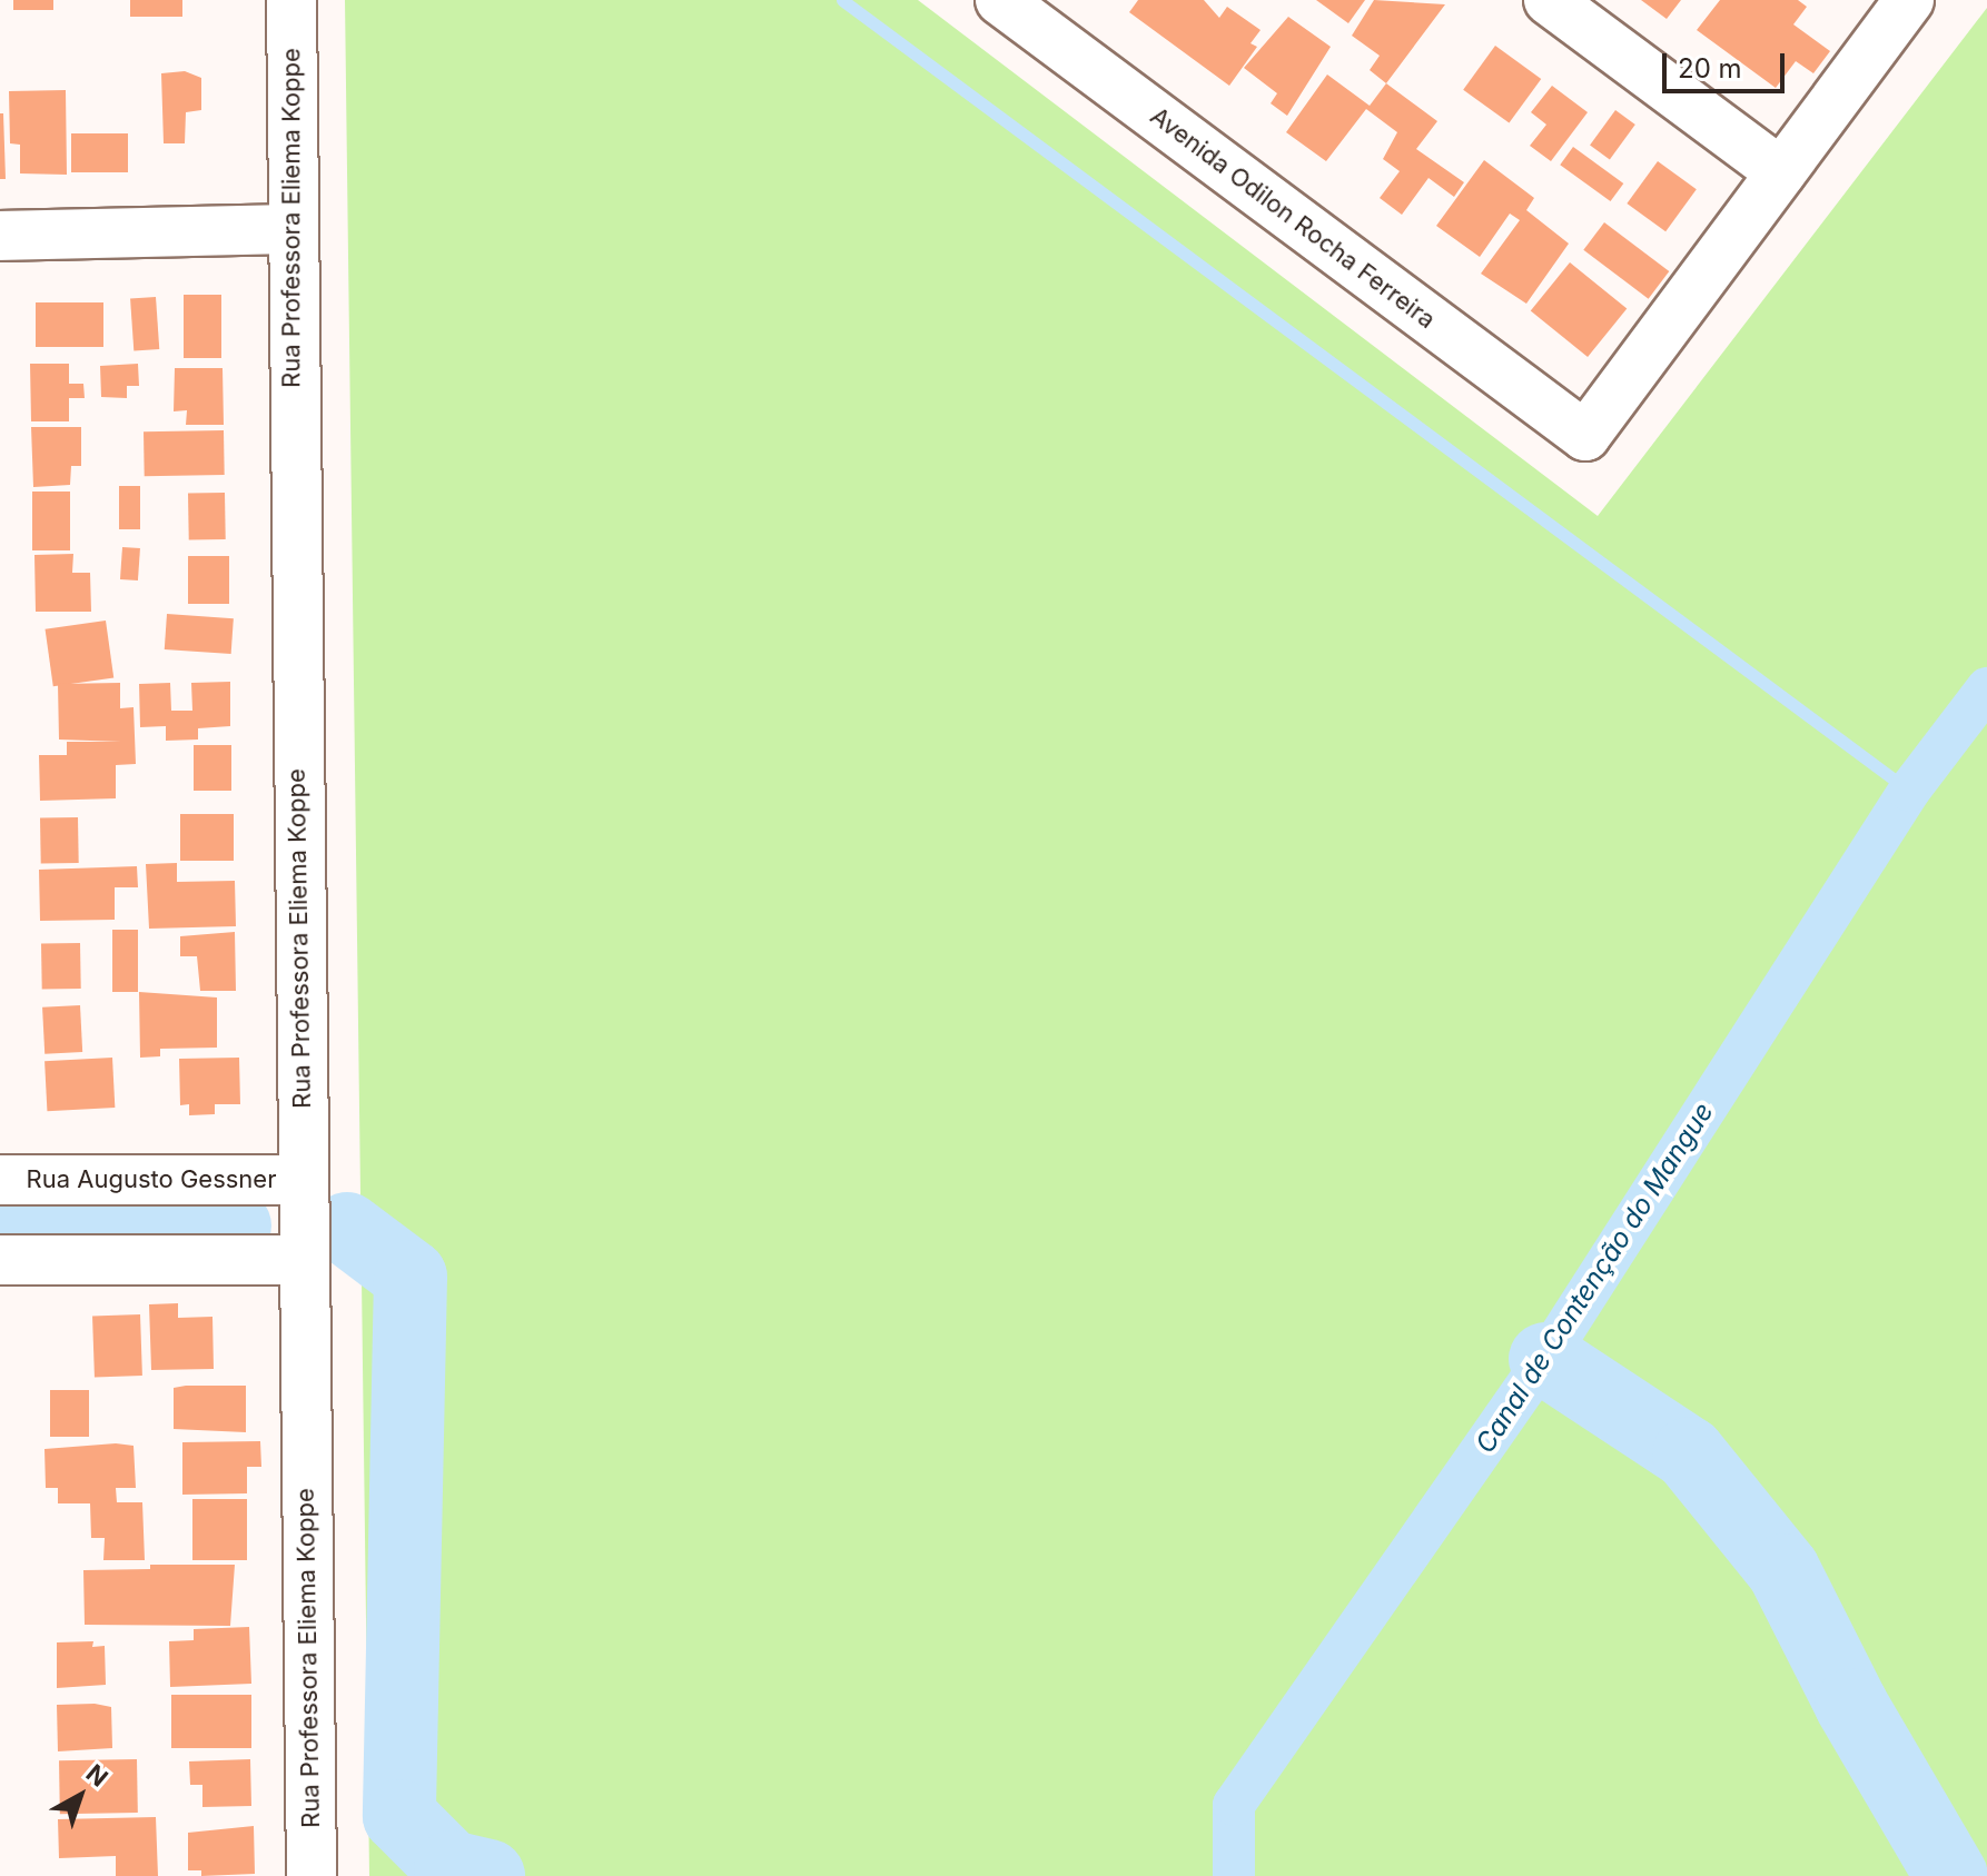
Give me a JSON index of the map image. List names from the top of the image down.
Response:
{
  "streets": {
    "street": ["Rua Professora Eliema Koppe", "Avenida Odilon Rocha Ferreira", "Rua Augusto Gessner"]
  },
  "crossings": [
    ["Rua Professora Eliema Koppe", "Rua Augusto Gessner"]
  ],
  "water": ["Canal de Contenção do Mangue"],
  "scale_bar": "20 m",
  "north": "top right"
}
